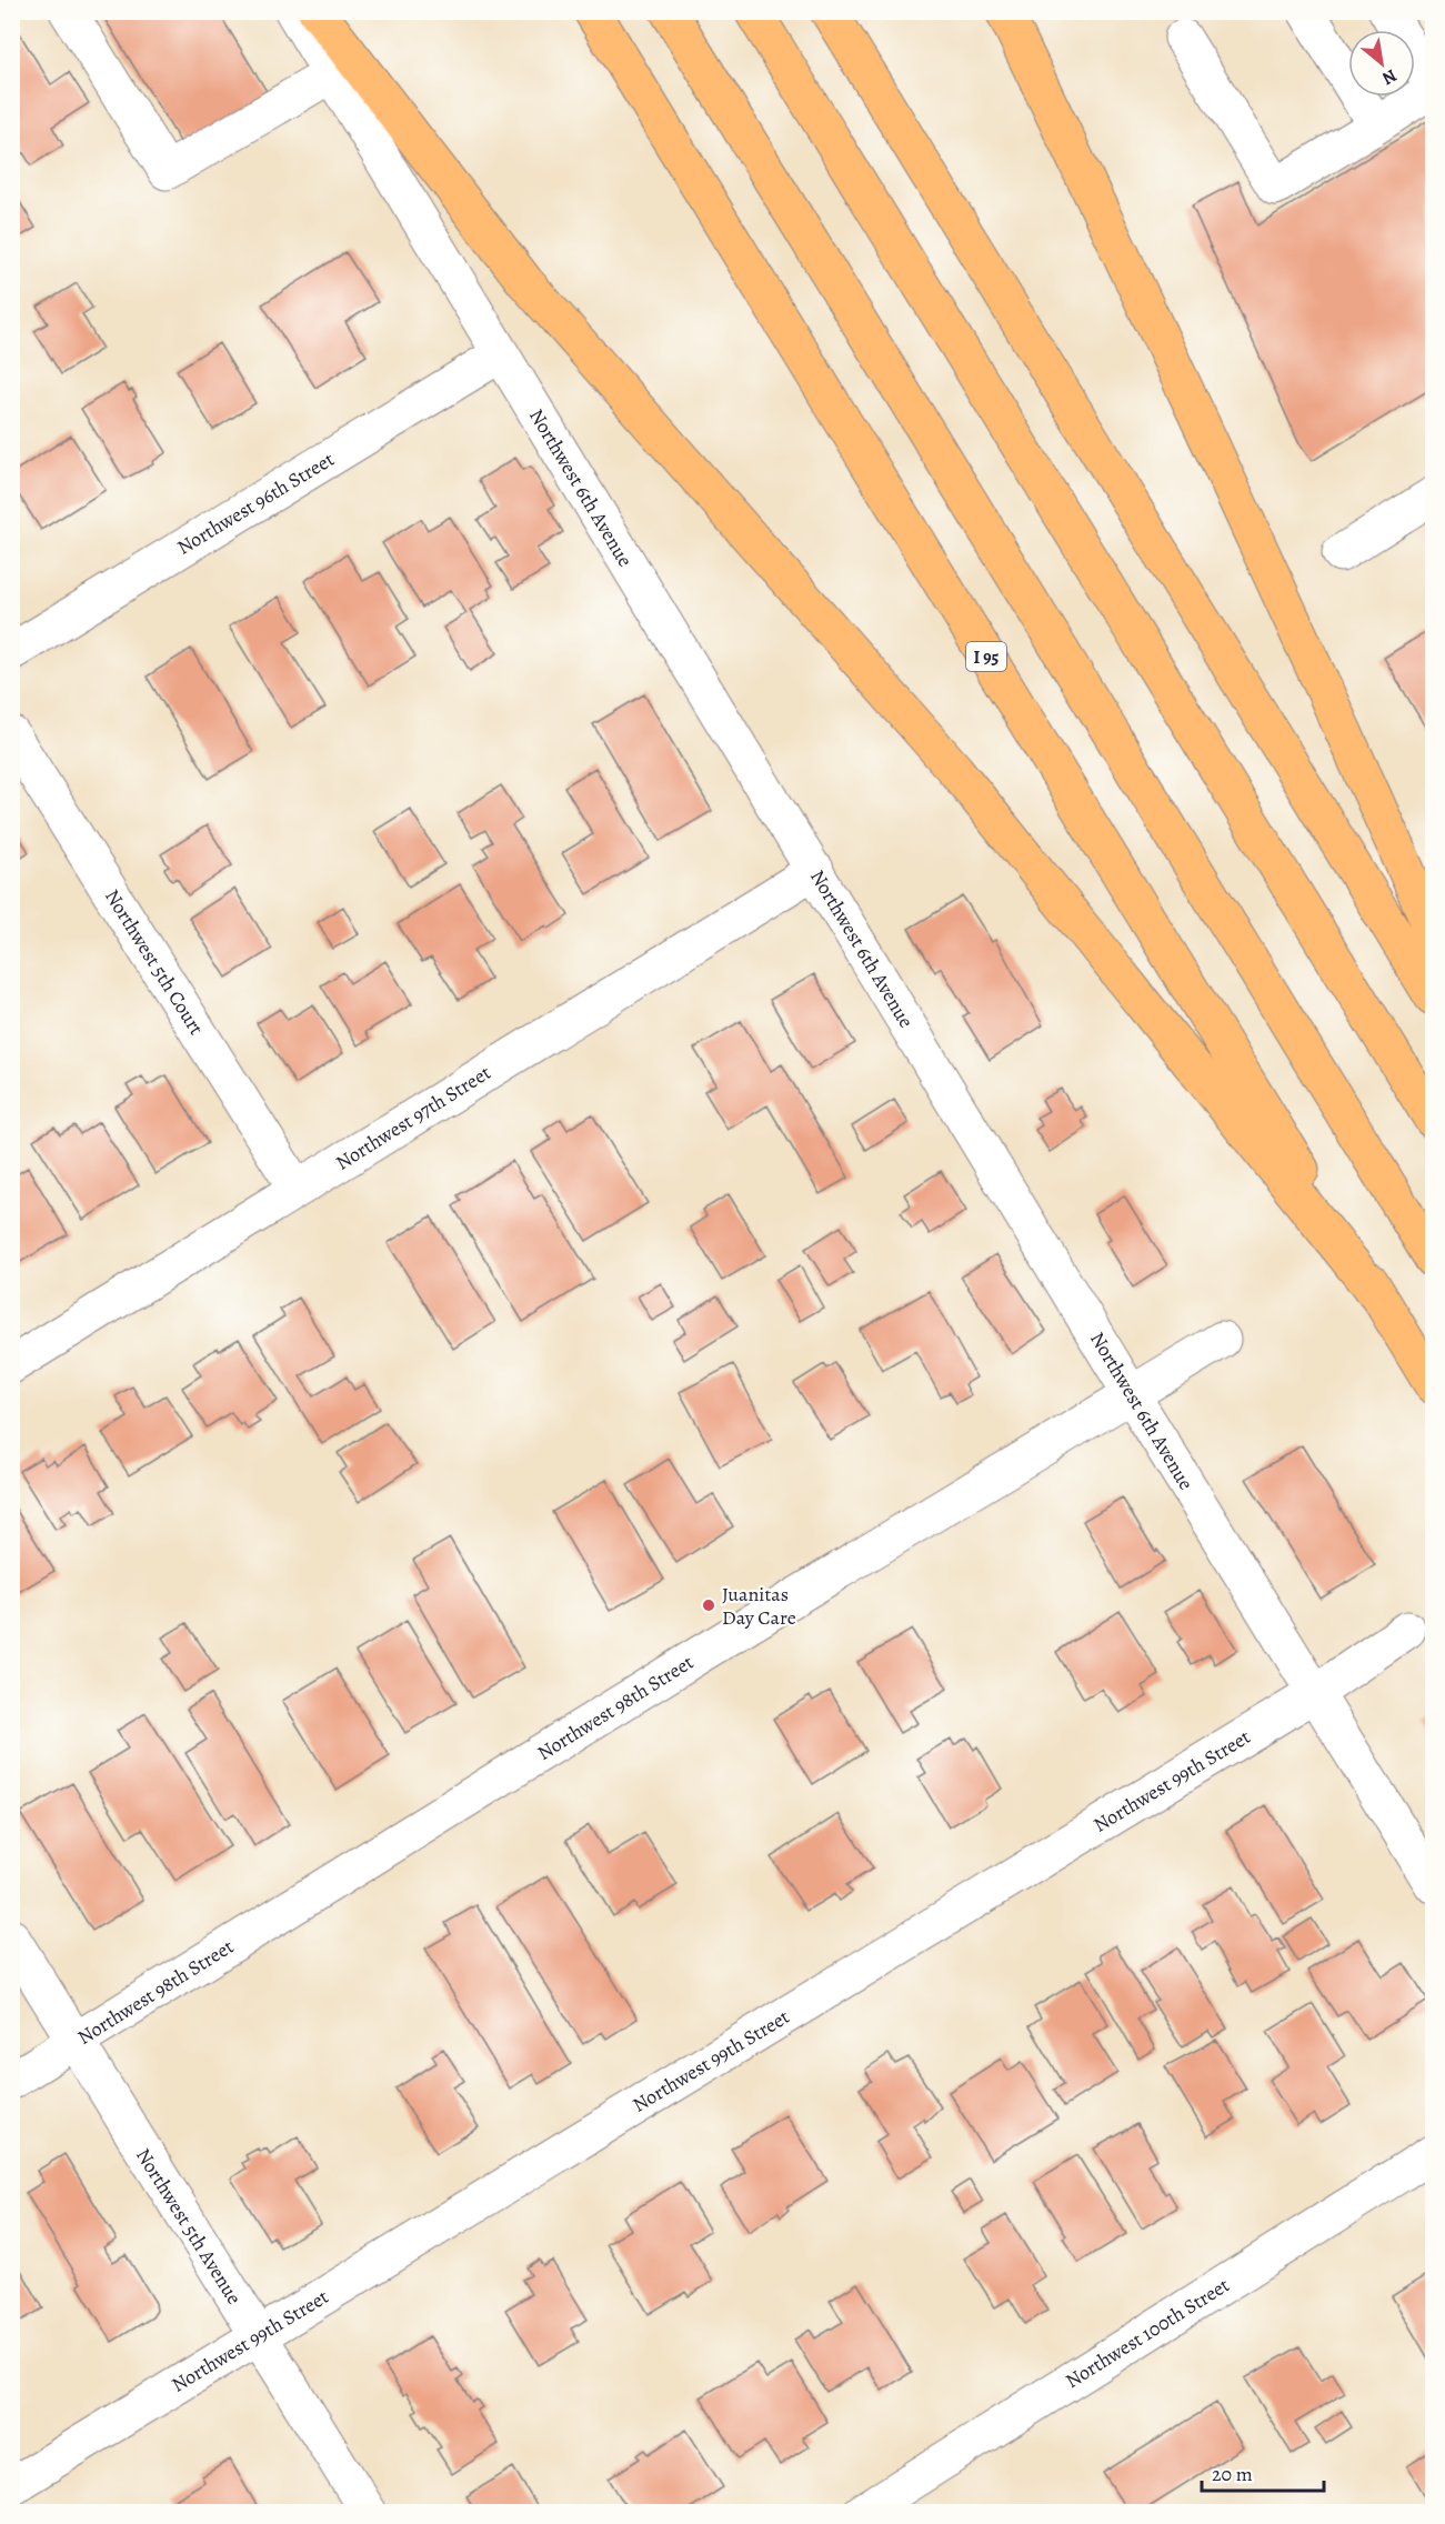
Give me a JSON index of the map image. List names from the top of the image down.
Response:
{
  "streets": {
    "highway": ["I 95"],
    "street": [
      "Northwest 6th Avenue",
      "Northwest 96th Street",
      "Northwest 5th Court",
      "Northwest 97th Street",
      "Northwest 98th Street",
      "Northwest 99th Street",
      "Northwest 5th Avenue",
      "Northwest 100th Street"
    ]
  },
  "crossings": [
    ["Northwest 6th Avenue", "Northwest 96th Street"],
    ["Northwest 6th Avenue", "Northwest 97th Street"],
    ["Northwest 6th Avenue", "Northwest 98th Street"],
    ["Northwest 6th Avenue", "Northwest 99th Street"],
    ["Northwest 5th Court", "Northwest 97th Street"],
    ["Northwest 98th Street", "Northwest 5th Avenue"],
    ["Northwest 99th Street", "Northwest 5th Avenue"]
  ],
  "places": ["Juanitas Day Care"],
  "scale_bar": "20 m",
  "north": "bottom right"
}
